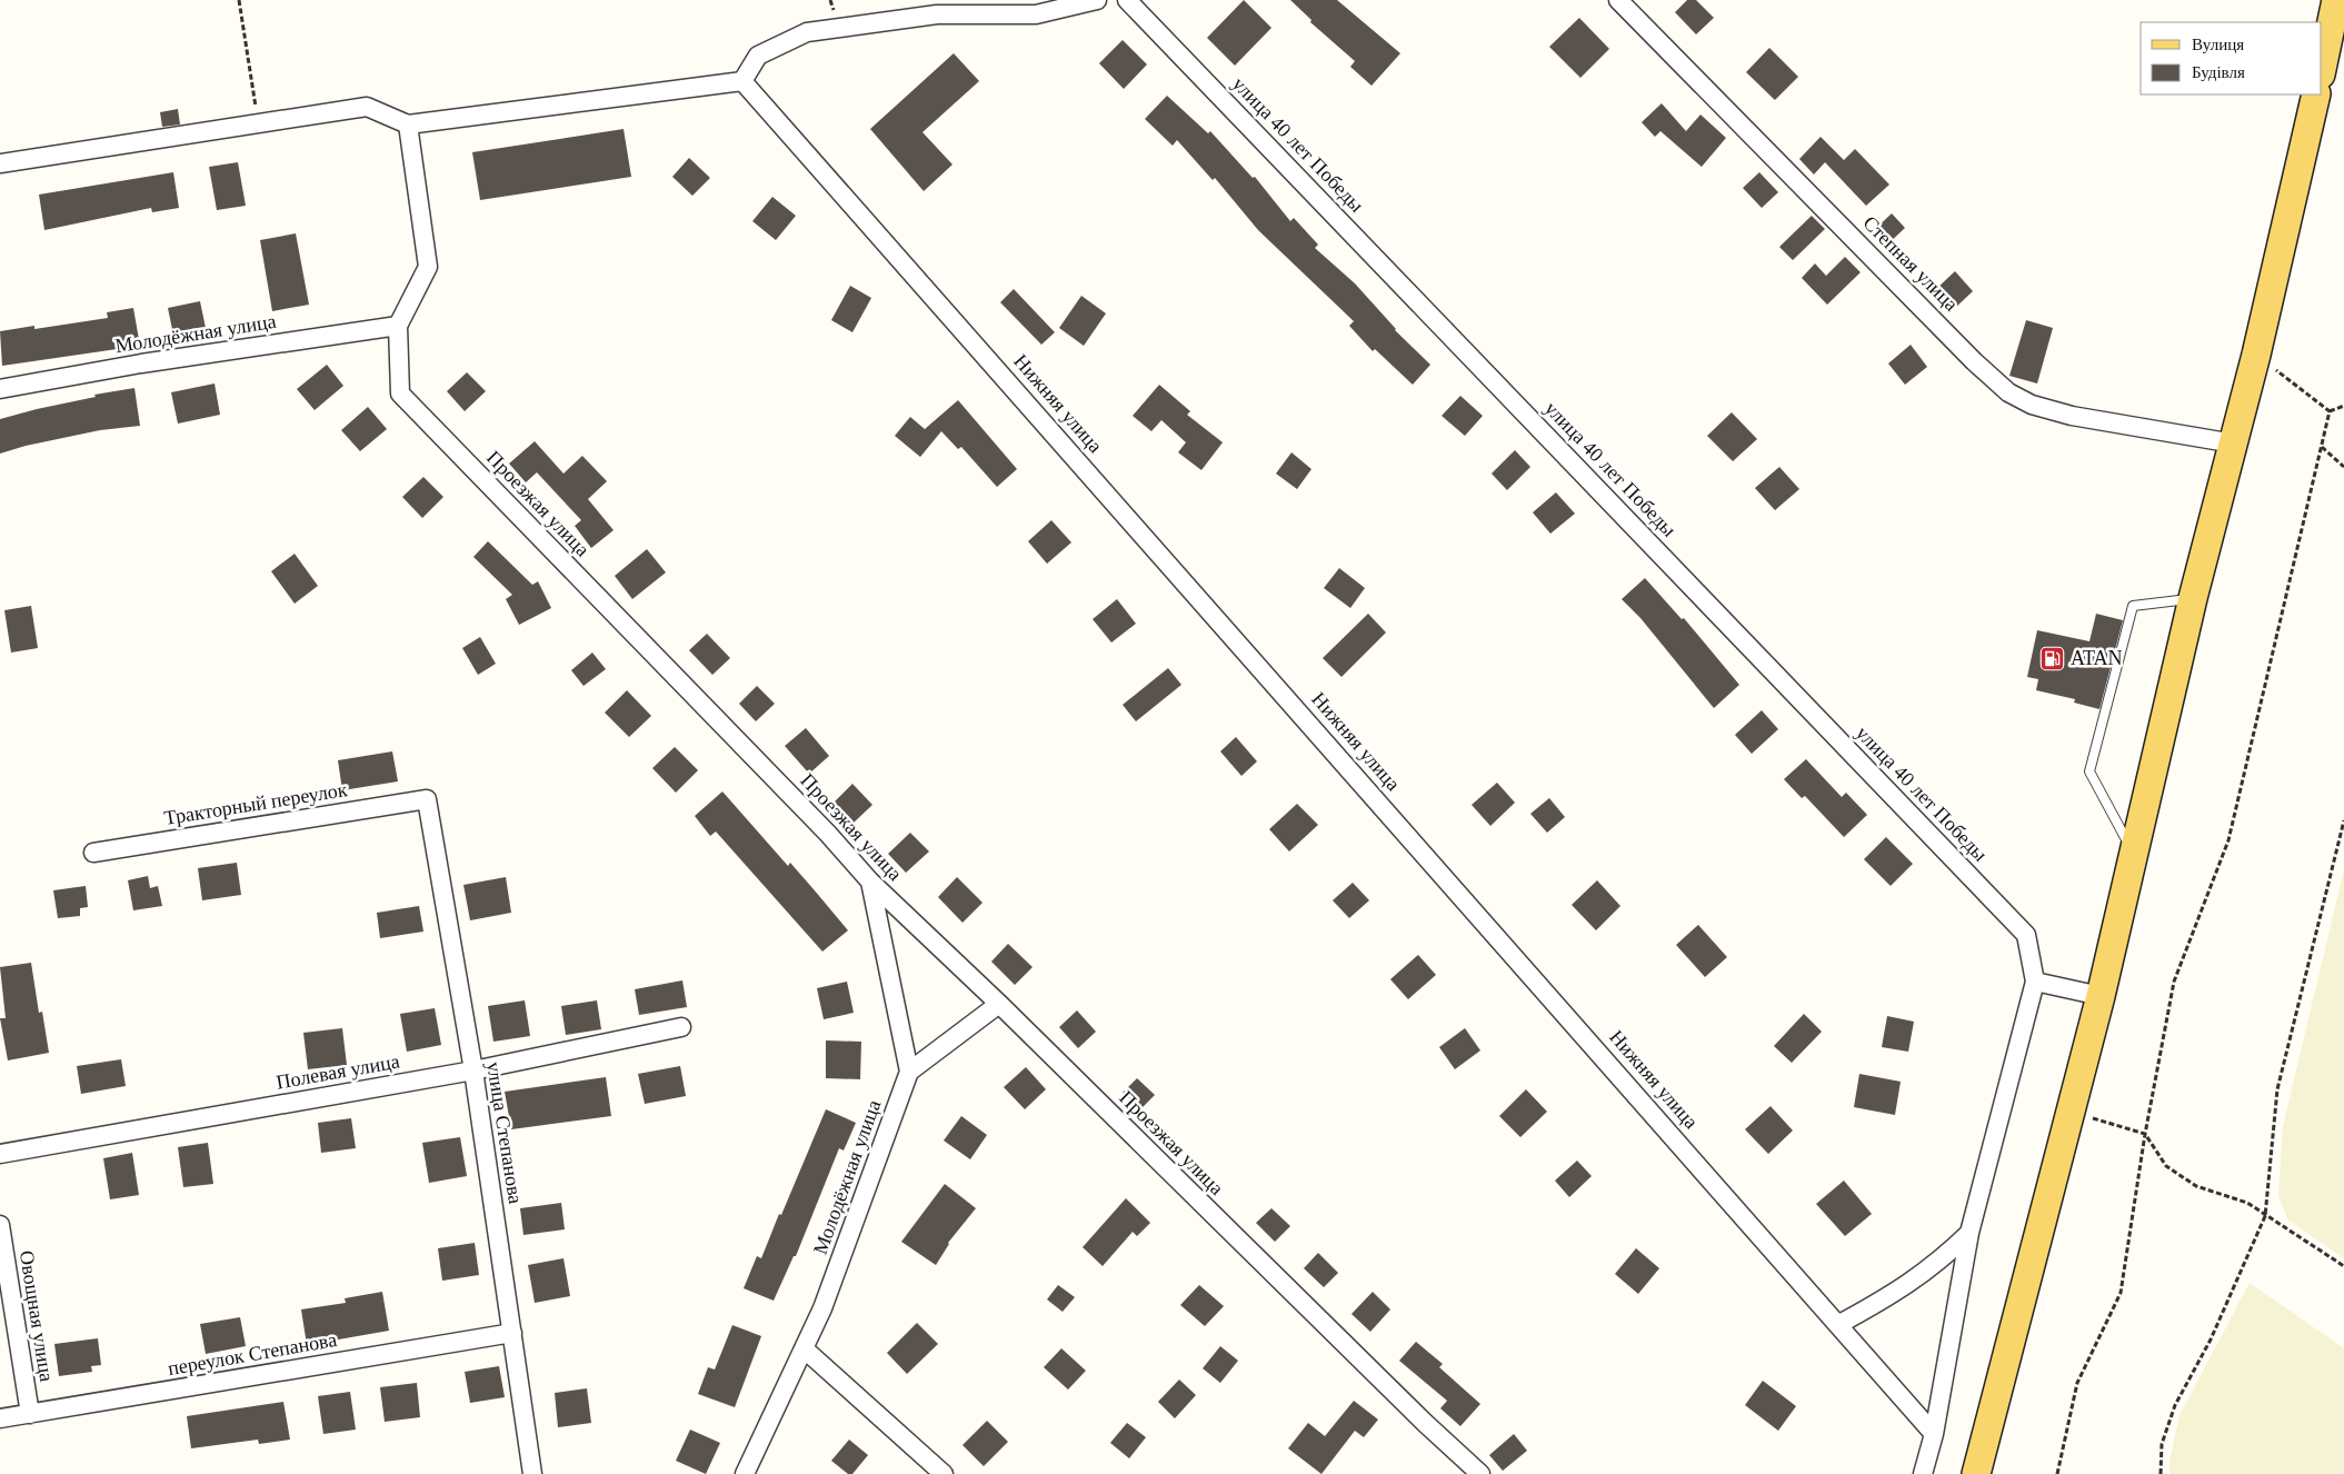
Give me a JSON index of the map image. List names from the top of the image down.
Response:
{
  "streets": {
    "street": [
      "улица 40 лет Победы",
      "Степная улица",
      "Молодёжная улица",
      "Нижняя улица",
      "Проезжая улица",
      "Тракторный переулок",
      "Полевая улица",
      "улица Степанова",
      "Овощная улица",
      "переулок Степанова"
    ]
  },
  "crossings": [
    ["Молодёжная улица", "Проезжая улица"],
    ["Тракторный переулок", "улица Степанова"],
    ["Полевая улица", "улица Степанова"],
    ["улица Степанова", "переулок Степанова"],
    ["Овощная улица", "переулок Степанова"]
  ],
  "places": {
    "fuel station": ["ATAN"]
  },
  "legend": ["Вулиця", "Будівля"]
}
